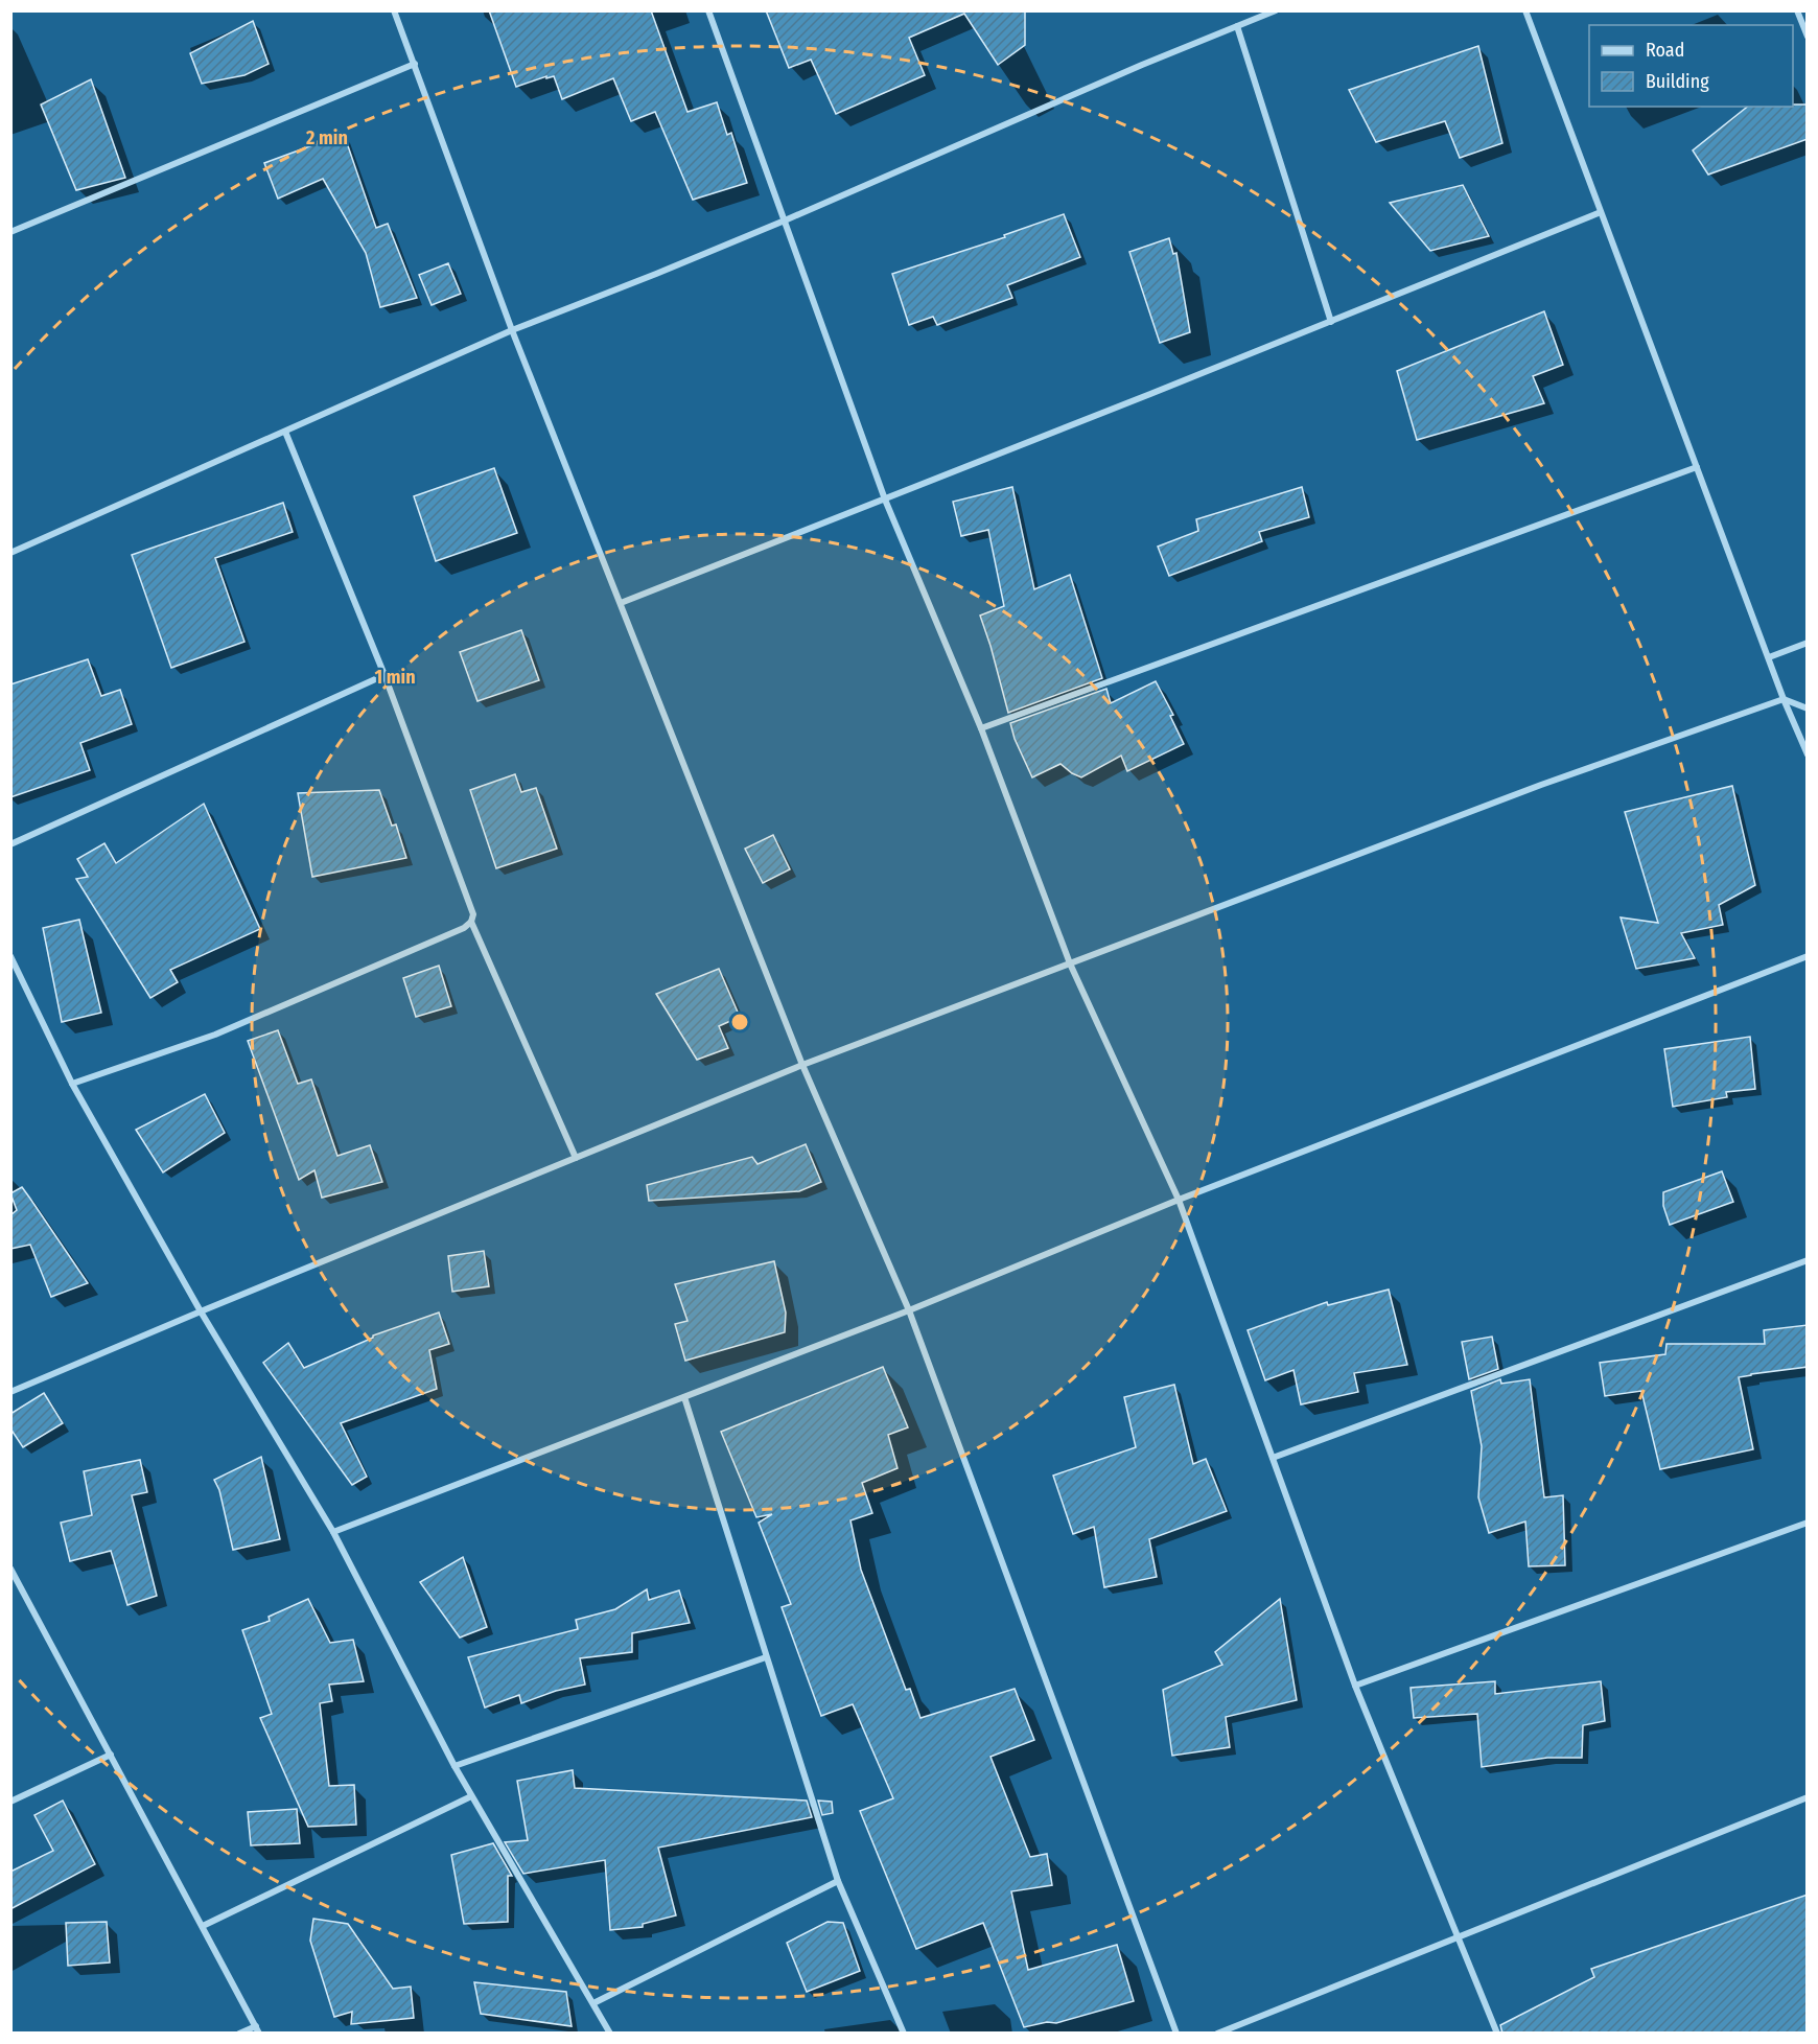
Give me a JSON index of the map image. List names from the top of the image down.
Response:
{
  "legend": ["Road", "Building"],
  "rings": ["2 min", "1 min"]
}
